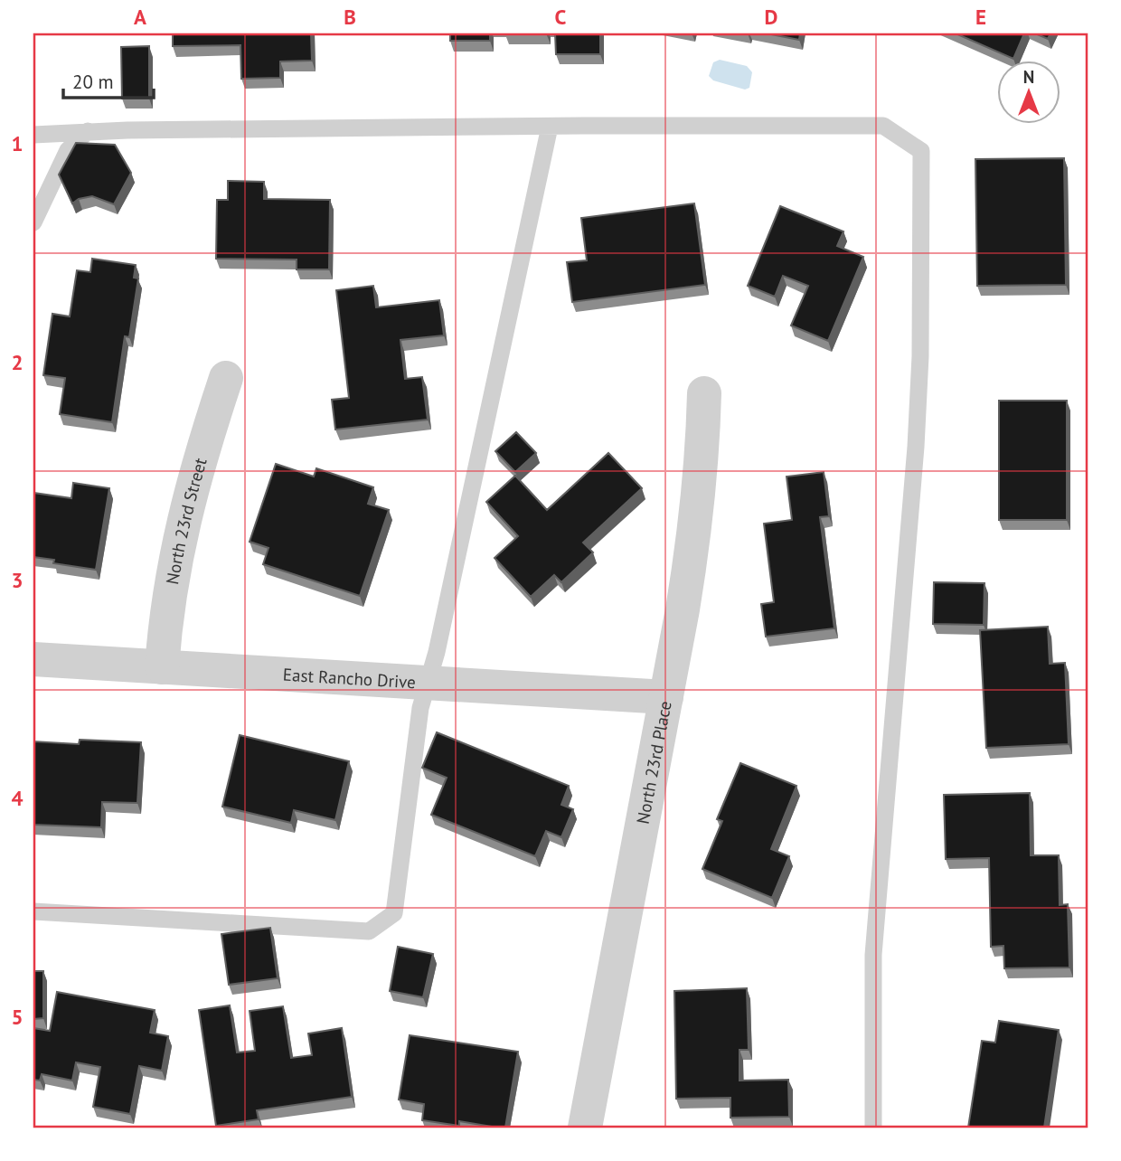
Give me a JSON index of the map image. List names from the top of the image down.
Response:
{
  "streets": {
    "street": ["North 23rd Street", "East Rancho Drive", "North 23rd Place"]
  },
  "crossings": [
    ["North 23rd Street", "East Rancho Drive"],
    ["East Rancho Drive", "North 23rd Place"]
  ],
  "scale_bar": "20 m",
  "north": "top",
  "grid": {
    "columns": [
      "A",
      "B",
      "C",
      "D",
      "E"
    ],
    "rows": [
      "1",
      "2",
      "3",
      "4",
      "5"
    ]
  }
}
